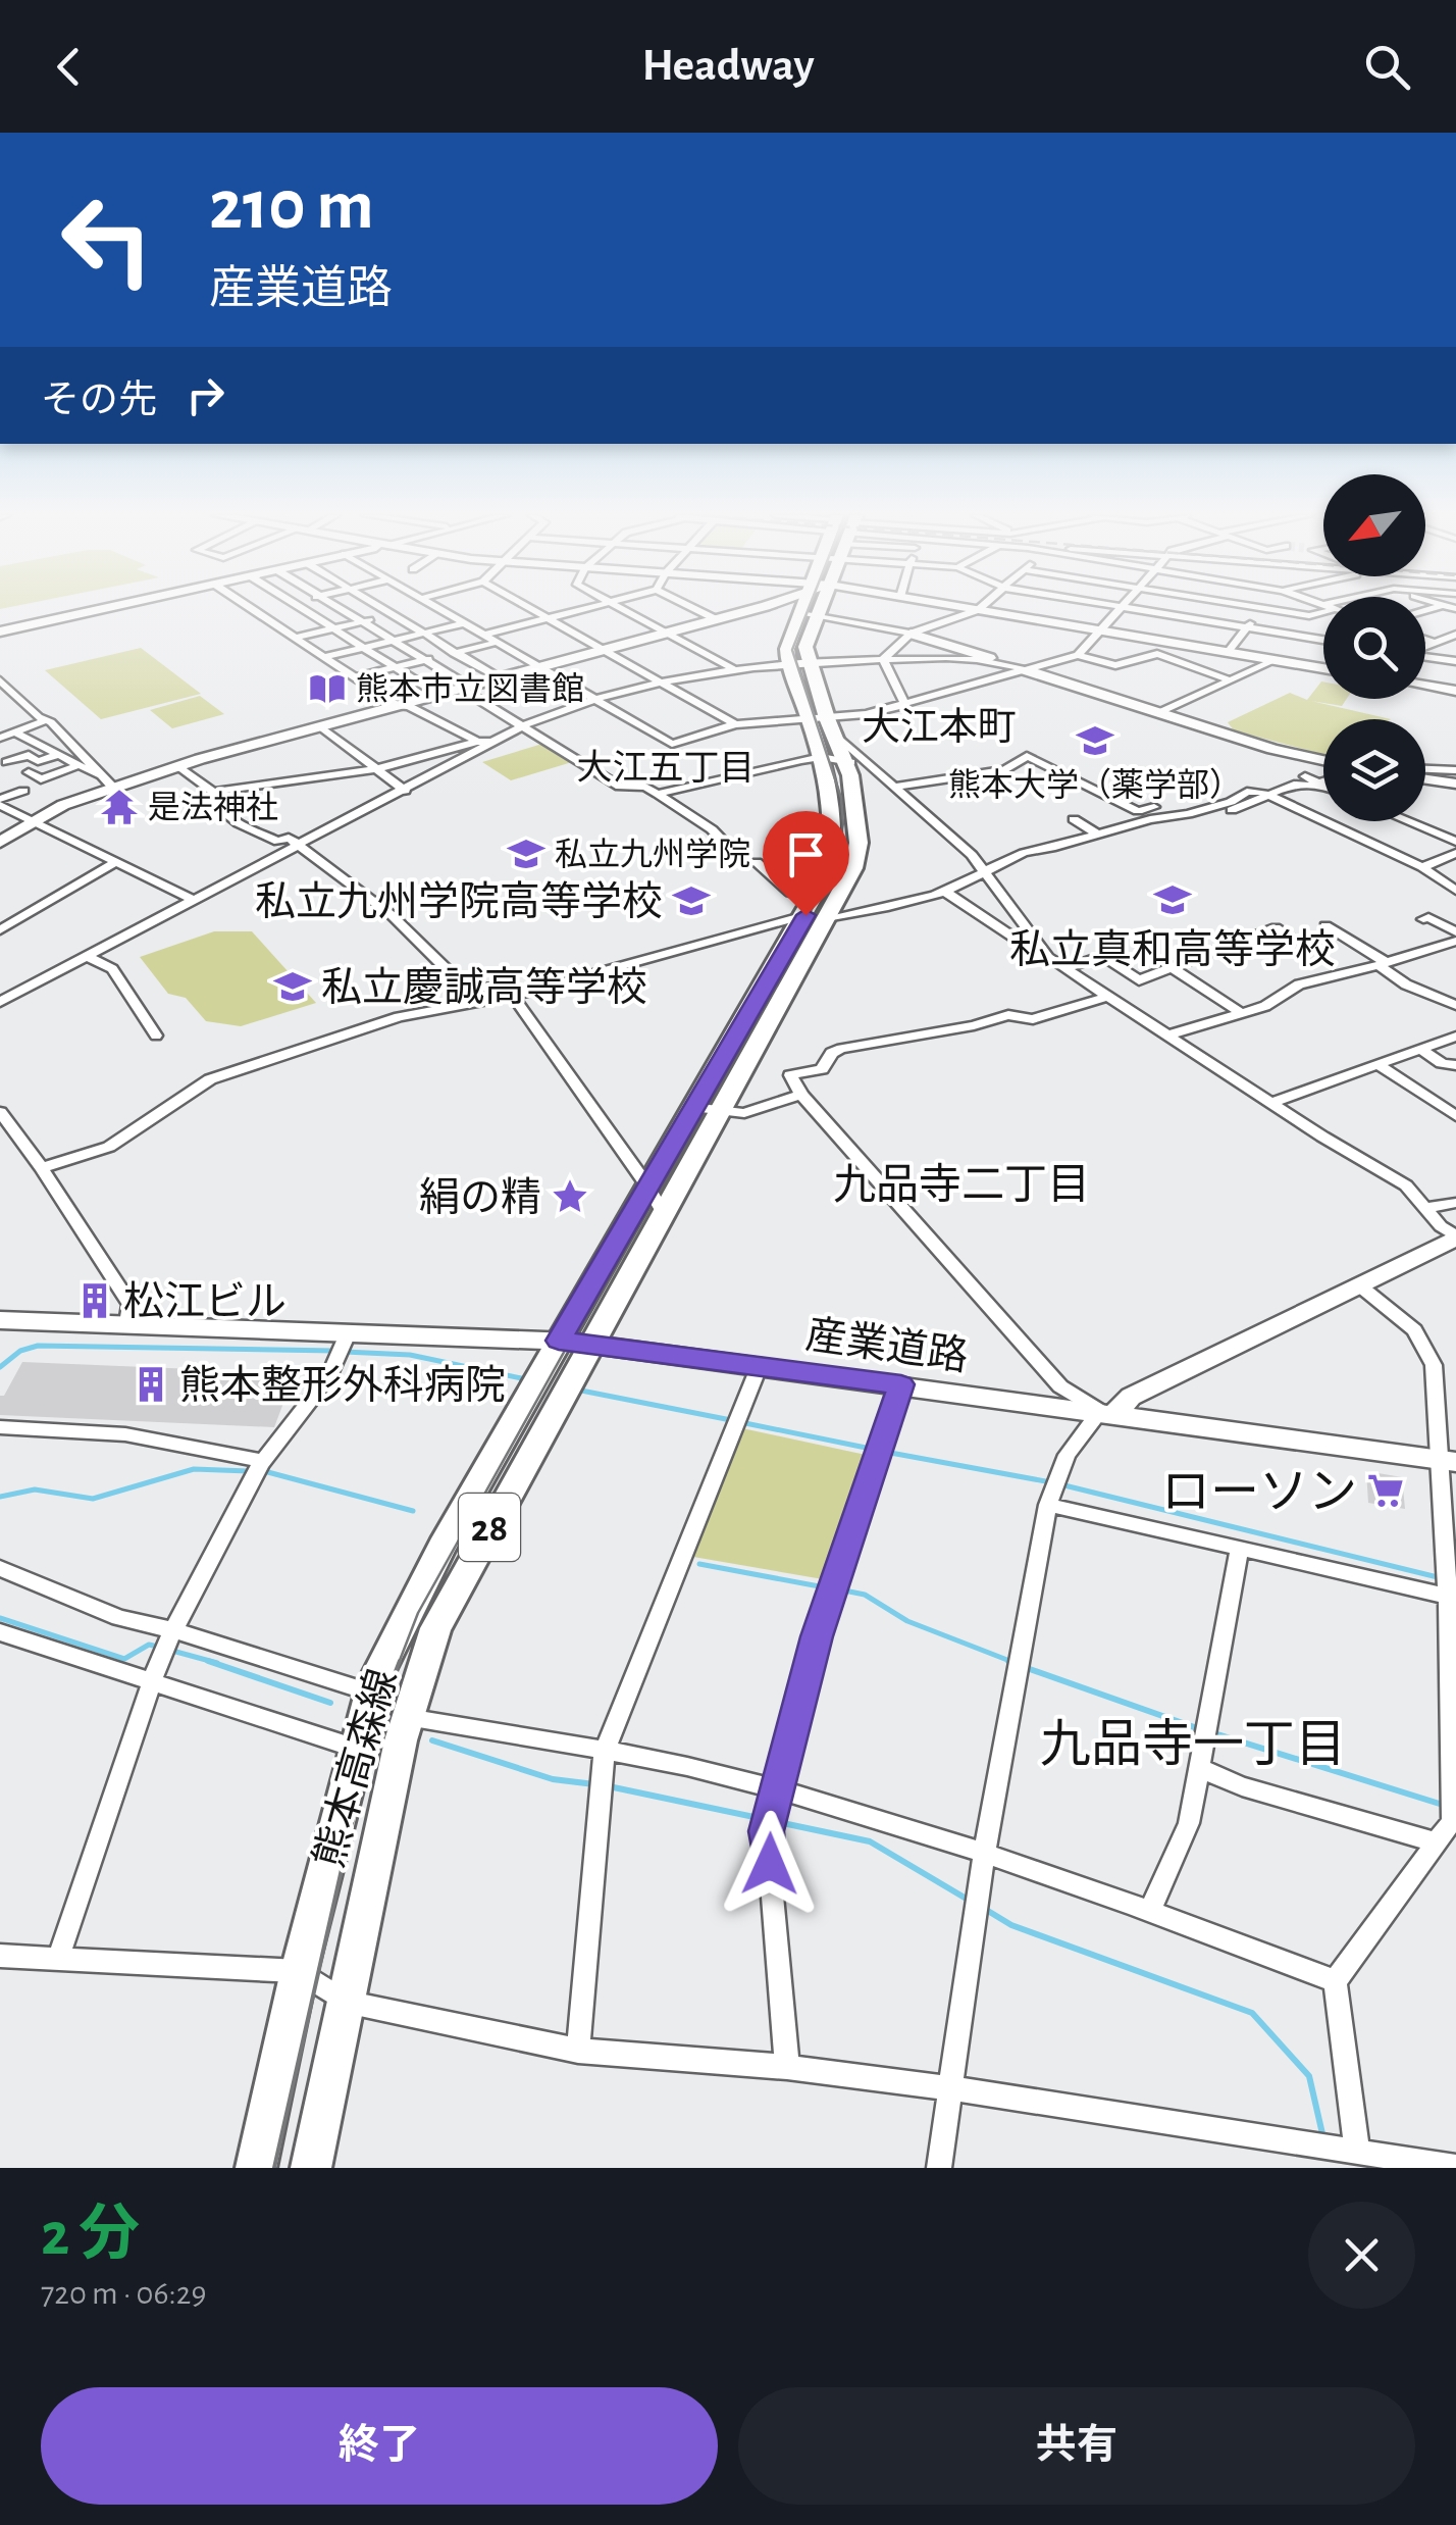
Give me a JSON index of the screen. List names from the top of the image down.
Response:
{
  "streets": {
    "main road": ["28", "熊本高森線"],
    "street": ["産業道路"]
  },
  "crossings": [
    ["産業道路", "熊本高森線"]
  ],
  "districts": [
    "大江本町",
    "大江五丁目",
    "九品寺二丁目",
    "九品寺一丁目"
  ],
  "places": {
    "library": ["熊本市立図書館"],
    "school or university": [
      "熊本大学（薬学部）",
      "私立九州学院",
      "私立真和高等学校",
      "私立九州学院高等学校",
      "私立慶誠高等学校"
    ],
    "temple": ["是法神社"],
    "place": ["絹の精"],
    "building": ["松江ビル", "熊本整形外科病院"],
    "supermarket": ["ローソン"]
  },
  "north": "bottom left",
  "page": {
    "header": "Headway",
    "turn": ["210 m", "産業道路"],
    "then": "その先",
    "heading": ["2 分", "720 m · 06:29"],
    "buttons": ["終了", "共有"]
  }
}
